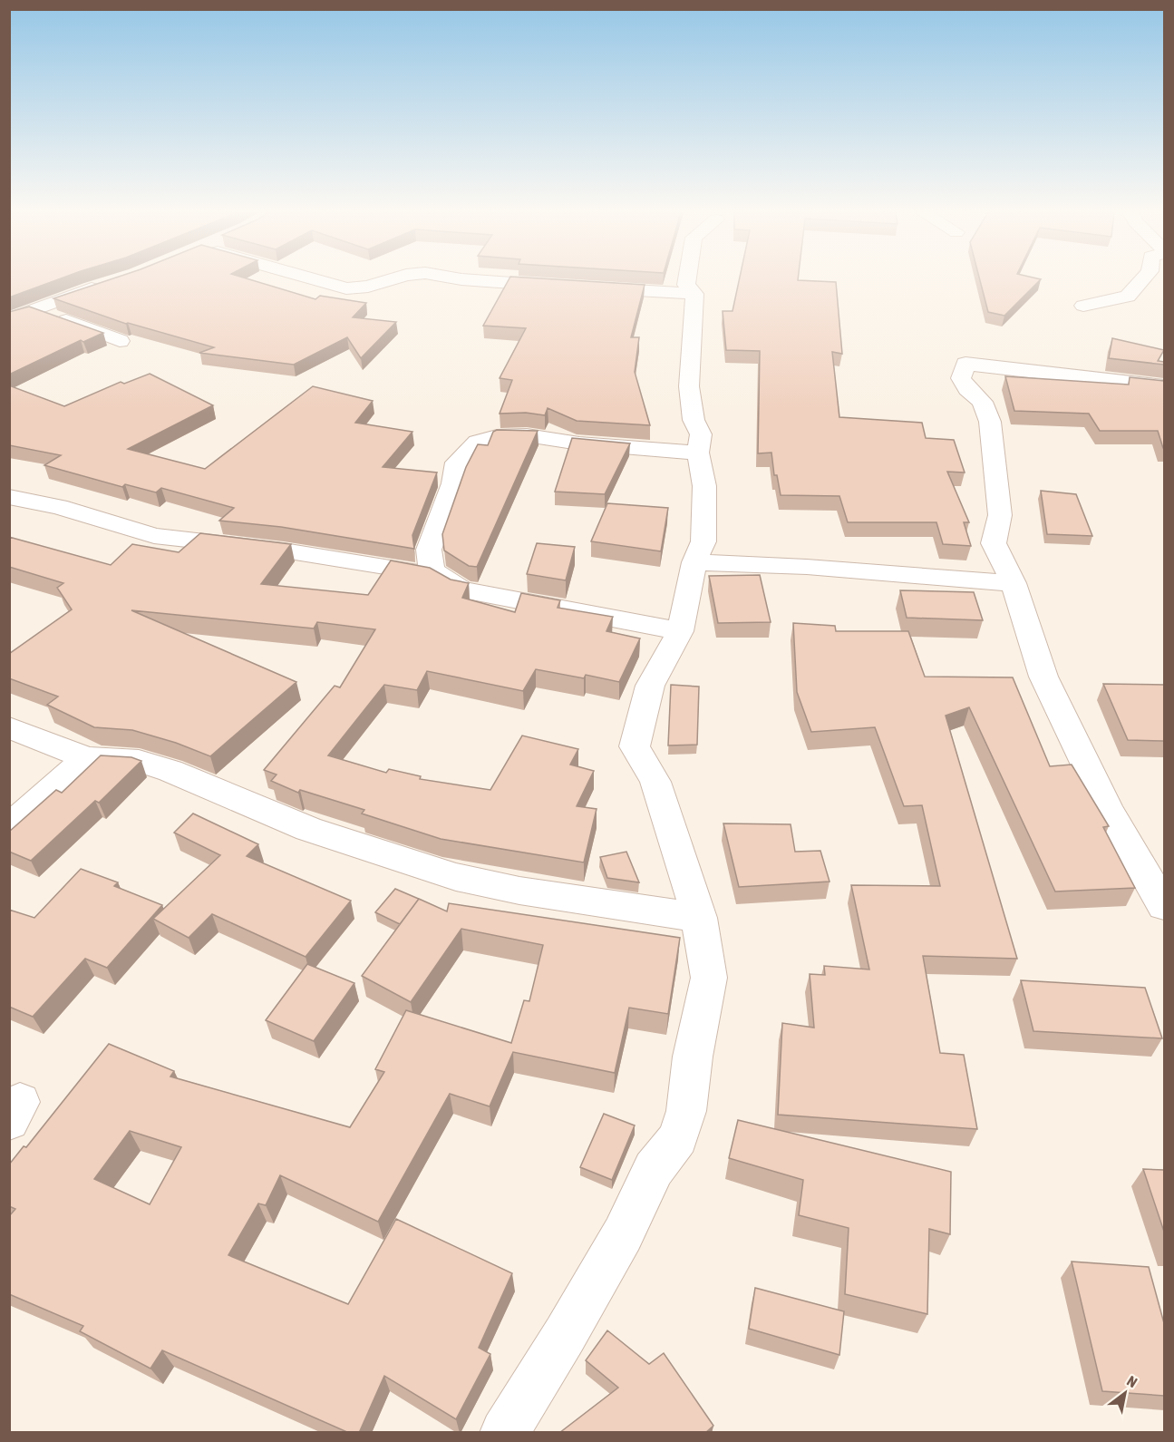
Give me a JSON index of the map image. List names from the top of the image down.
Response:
{
  "north": "top right"
}
